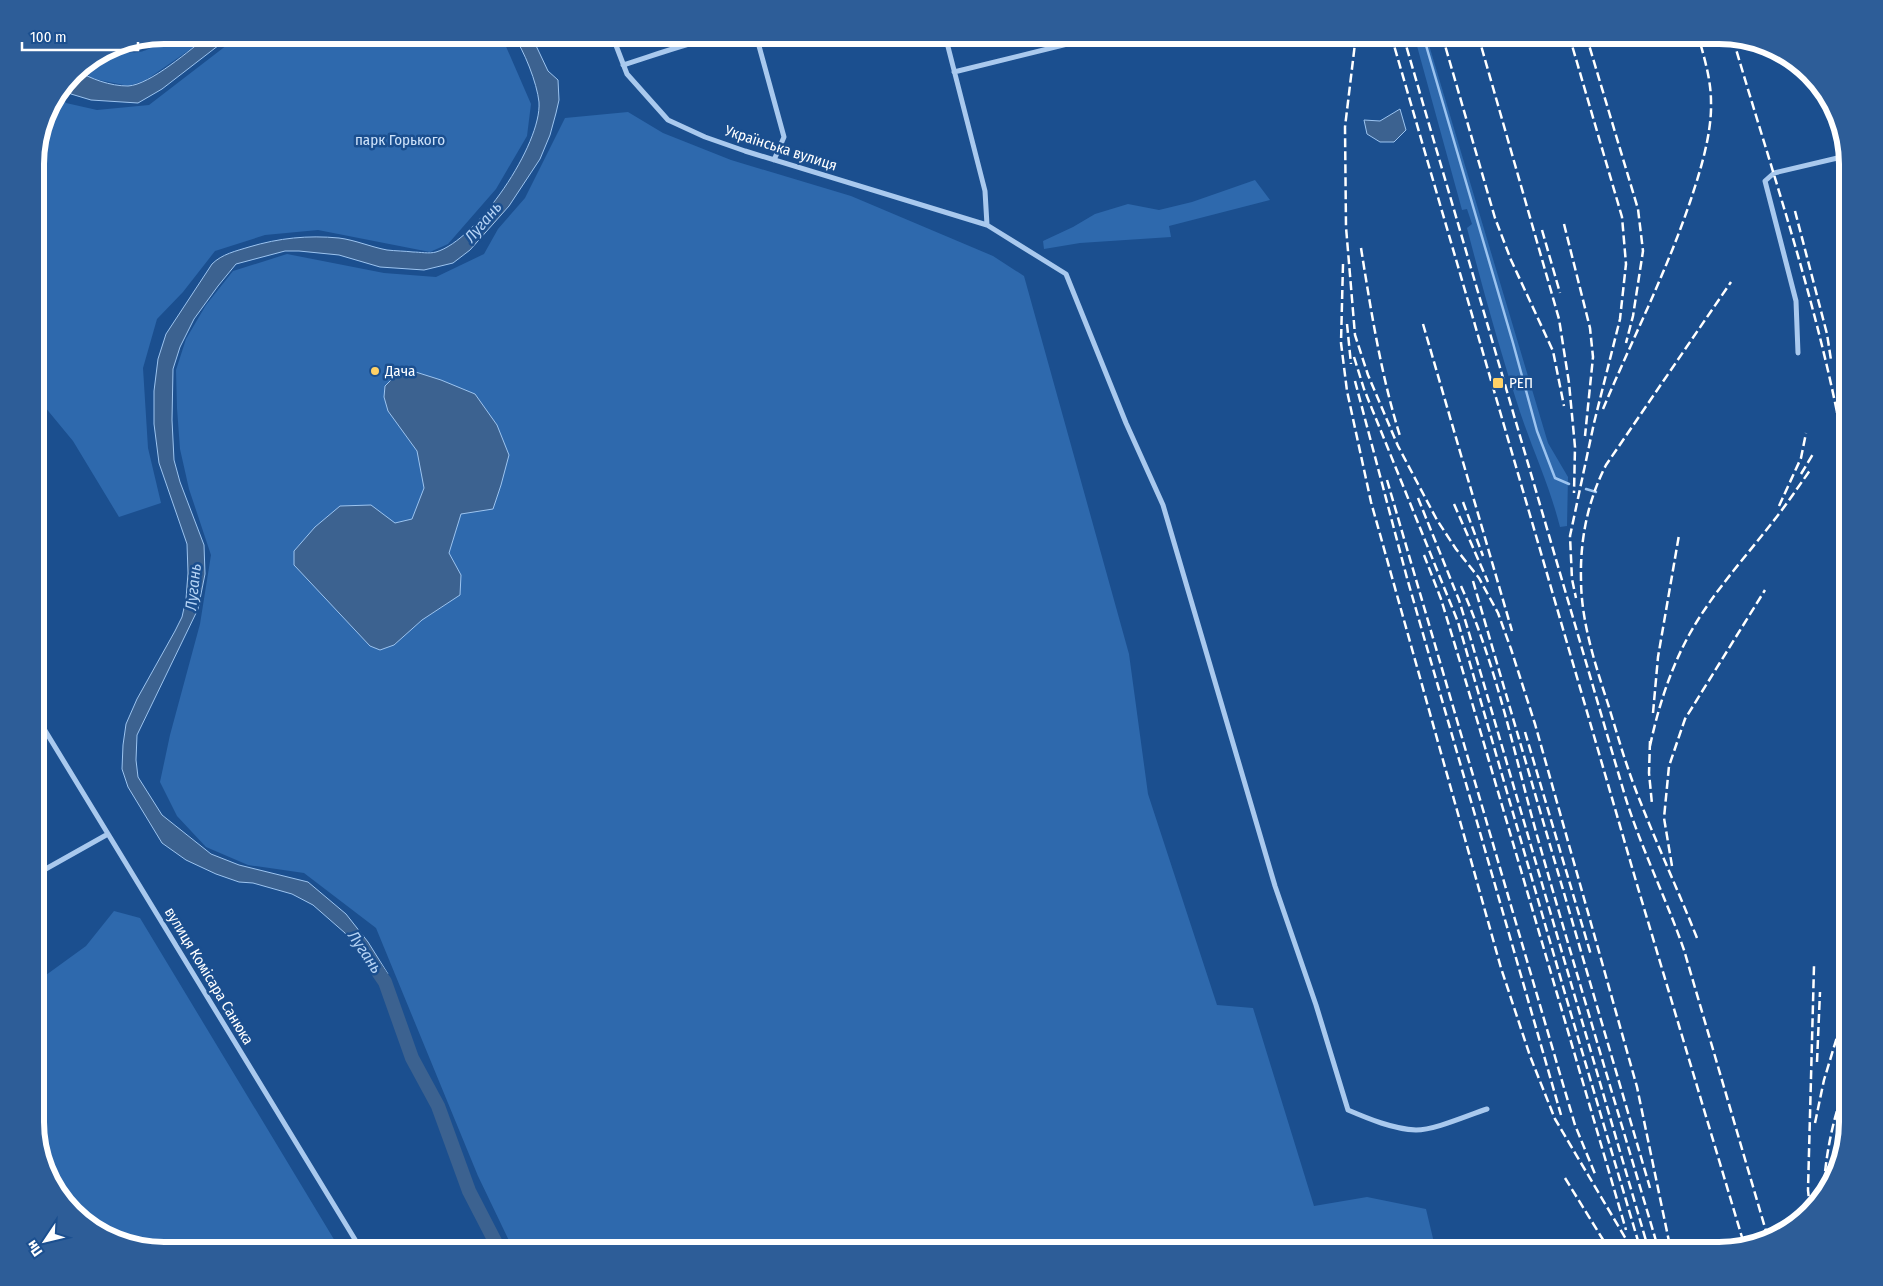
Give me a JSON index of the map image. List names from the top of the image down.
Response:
{
  "streets": {
    "street": ["Українська вулиця", "вулиця Комісара Санюка"]
  },
  "water": ["Лугань"],
  "parks": ["парк Горького"],
  "places": {
    "other": ["Дача"],
    "transit": ["РЕП"]
  },
  "scale_bar": "100 m",
  "north": "bottom left"
}
